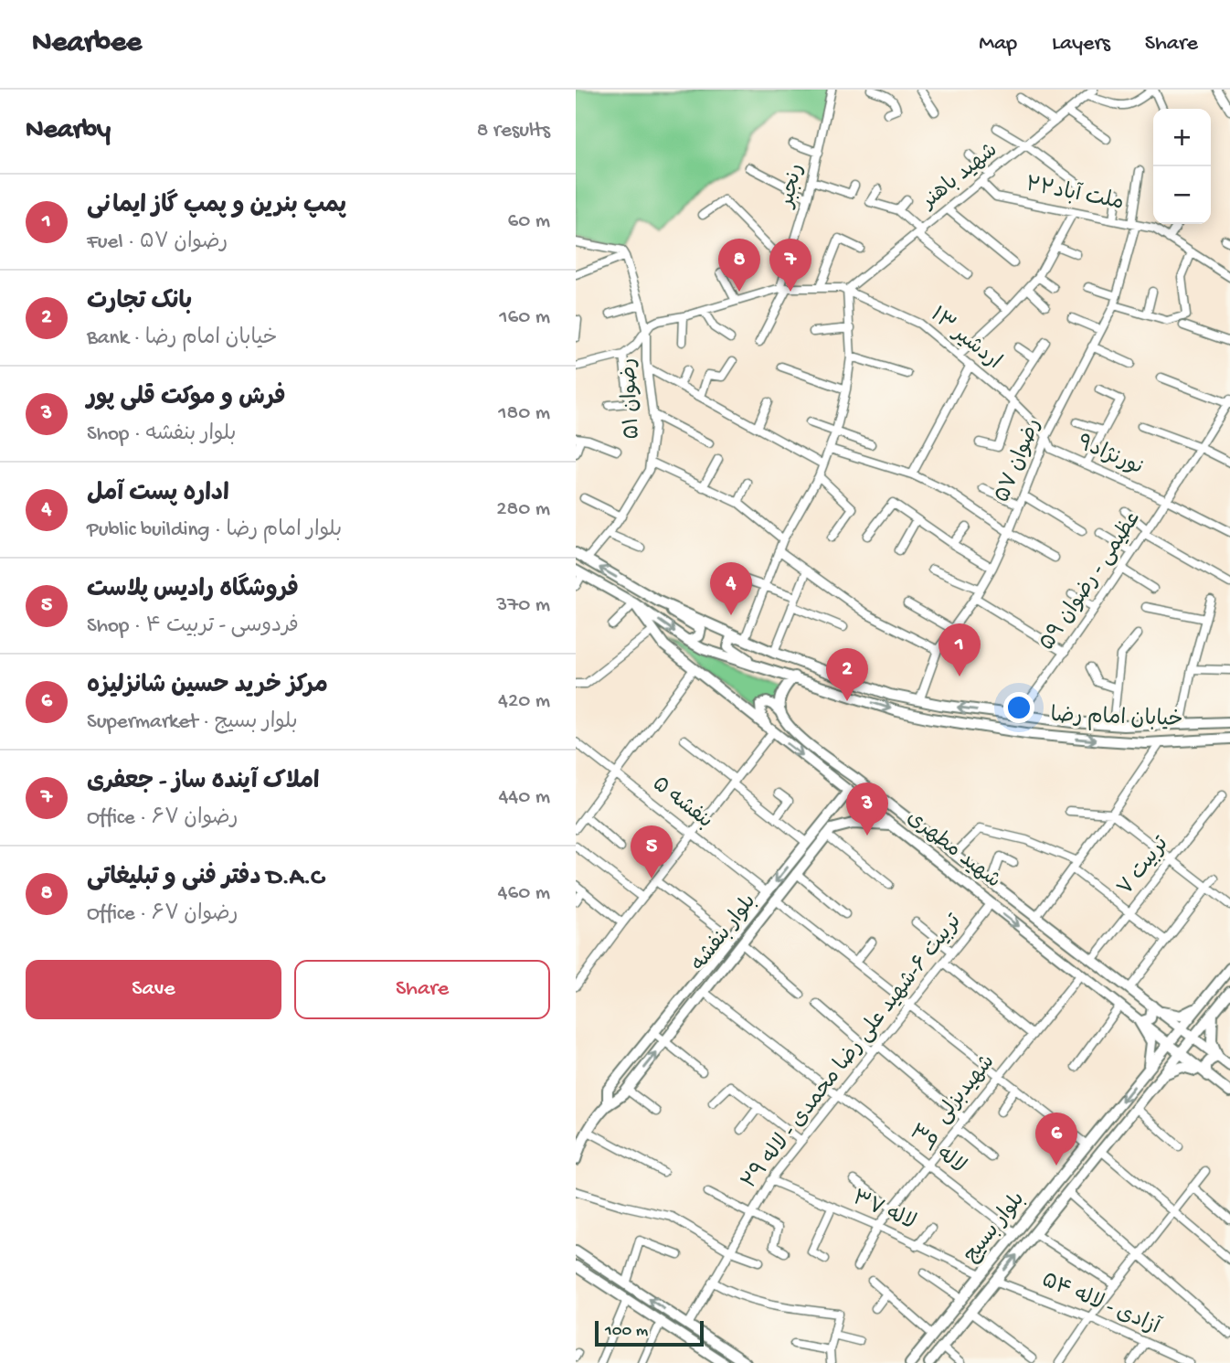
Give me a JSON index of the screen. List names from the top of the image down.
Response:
{
  "streets": {
    "main road": [
      "خیابان امام رضا",
      "شهید مطهری",
      "بلوار بنفشه",
      "بلوار بسیج"
    ],
    "street": [
      "شهید باهنر",
      "رنجبر",
      "ملت آباد۲۲",
      "اردشیر ۱۳",
      "رضوان ۵۱",
      "نورنژاد۹",
      "رضوان ۵۷",
      "عظیمی - رضوان ۵۹",
      "بنفشه ۵",
      "تربیت ۷",
      "تربیت ۶-شهید علی رضا محمدی - لاله ۲۹",
      "شهیدبزلی",
      "لاله ۳۹",
      "لاله ۳۷",
      "آزادی - لاله ۵۴"
    ]
  },
  "crossings": [
    ["شهید باهنر", "ملت آباد۲۲"],
    ["شهید باهنر", "اردشیر ۱۳"],
    ["رنجبر", "اردشیر ۱۳"],
    ["ملت آباد۲۲", "رضوان ۵۷"],
    ["اردشیر ۱۳", "رضوان ۵۱"],
    ["اردشیر ۱۳", "نورنژاد۹"],
    ["اردشیر ۱۳", "رضوان ۵۷"],
    ["نورنژاد۹", "رضوان ۵۷"],
    ["نورنژاد۹", "عظیمی - رضوان ۵۹"],
    ["خیابان امام رضا", "شهید مطهری"],
    ["بنفشه ۵", "بلوار بنفشه"],
    ["شهید مطهری", "تربیت ۷"],
    ["شهید مطهری", "بلوار بنفشه"],
    ["شهید مطهری", "تربیت ۶-شهید علی رضا محمدی - لاله ۲۹"],
    ["شهید مطهری", "شهیدبزلی"],
    ["شهید مطهری", "بلوار بسیج"],
    ["بلوار بنفشه", "لاله ۳۹"],
    ["تربیت ۶-شهید علی رضا محمدی - لاله ۲۹", "لاله ۳۹"],
    ["تربیت ۶-شهید علی رضا محمدی - لاله ۲۹", "لاله ۳۷"],
    ["شهیدبزلی", "لاله ۳۹"],
    ["شهیدبزلی", "لاله ۳۷"],
    ["لاله ۳۹", "بلوار بسیج"],
    ["لاله ۳۷", "بلوار بسیج"],
    ["بلوار بسیج", "آزادی - لاله ۵۴"]
  ],
  "scale_bar": "100 m",
  "page": {
    "header": "Nearbee",
    "nav": ["Map", "Layers", "Share"],
    "heading": ["Nearby", "8 results"],
    "map_buttons": ["+", "−"],
    "list": [
      {
        "mark": "1",
        "name": "پمپ بنرین و پمپ گاز ایمانی",
        "note": "Fuel · رضوان ۵۷",
        "value": "60 m"
      },
      {
        "mark": "2",
        "name": "بانک تجارت",
        "note": "Bank · خیابان امام رضا",
        "value": "160 m"
      },
      {
        "mark": "3",
        "name": "فرش و موکت قلی پور",
        "note": "Shop · بلوار بنفشه",
        "value": "180 m"
      },
      {
        "mark": "4",
        "name": "اداره پست آمل",
        "note": "Public building · بلوار امام رضا",
        "value": "280 m"
      },
      {
        "mark": "5",
        "name": "فروشگاه رادیس پلاست",
        "note": "Shop · فردوسی - تربیت ۴",
        "value": "370 m"
      },
      {
        "mark": "6",
        "name": "مرکز خرید حسین شانزلیزه",
        "note": "Supermarket · بلوار بسیج",
        "value": "420 m"
      },
      {
        "mark": "7",
        "name": "املاک آینده ساز - جعفری",
        "note": "Office · رضوان ۶۷",
        "value": "440 m"
      },
      {
        "mark": "8",
        "name": "دفتر فنی و تبلیغاتی D.A.C",
        "note": "Office · رضوان ۶۷",
        "value": "460 m"
      }
    ],
    "pins": [
      "7",
      "8",
      "4",
      "1",
      "2",
      "3",
      "5",
      "6"
    ],
    "buttons": ["Save", "Share"],
    "scale": "100 m"
  }
}
